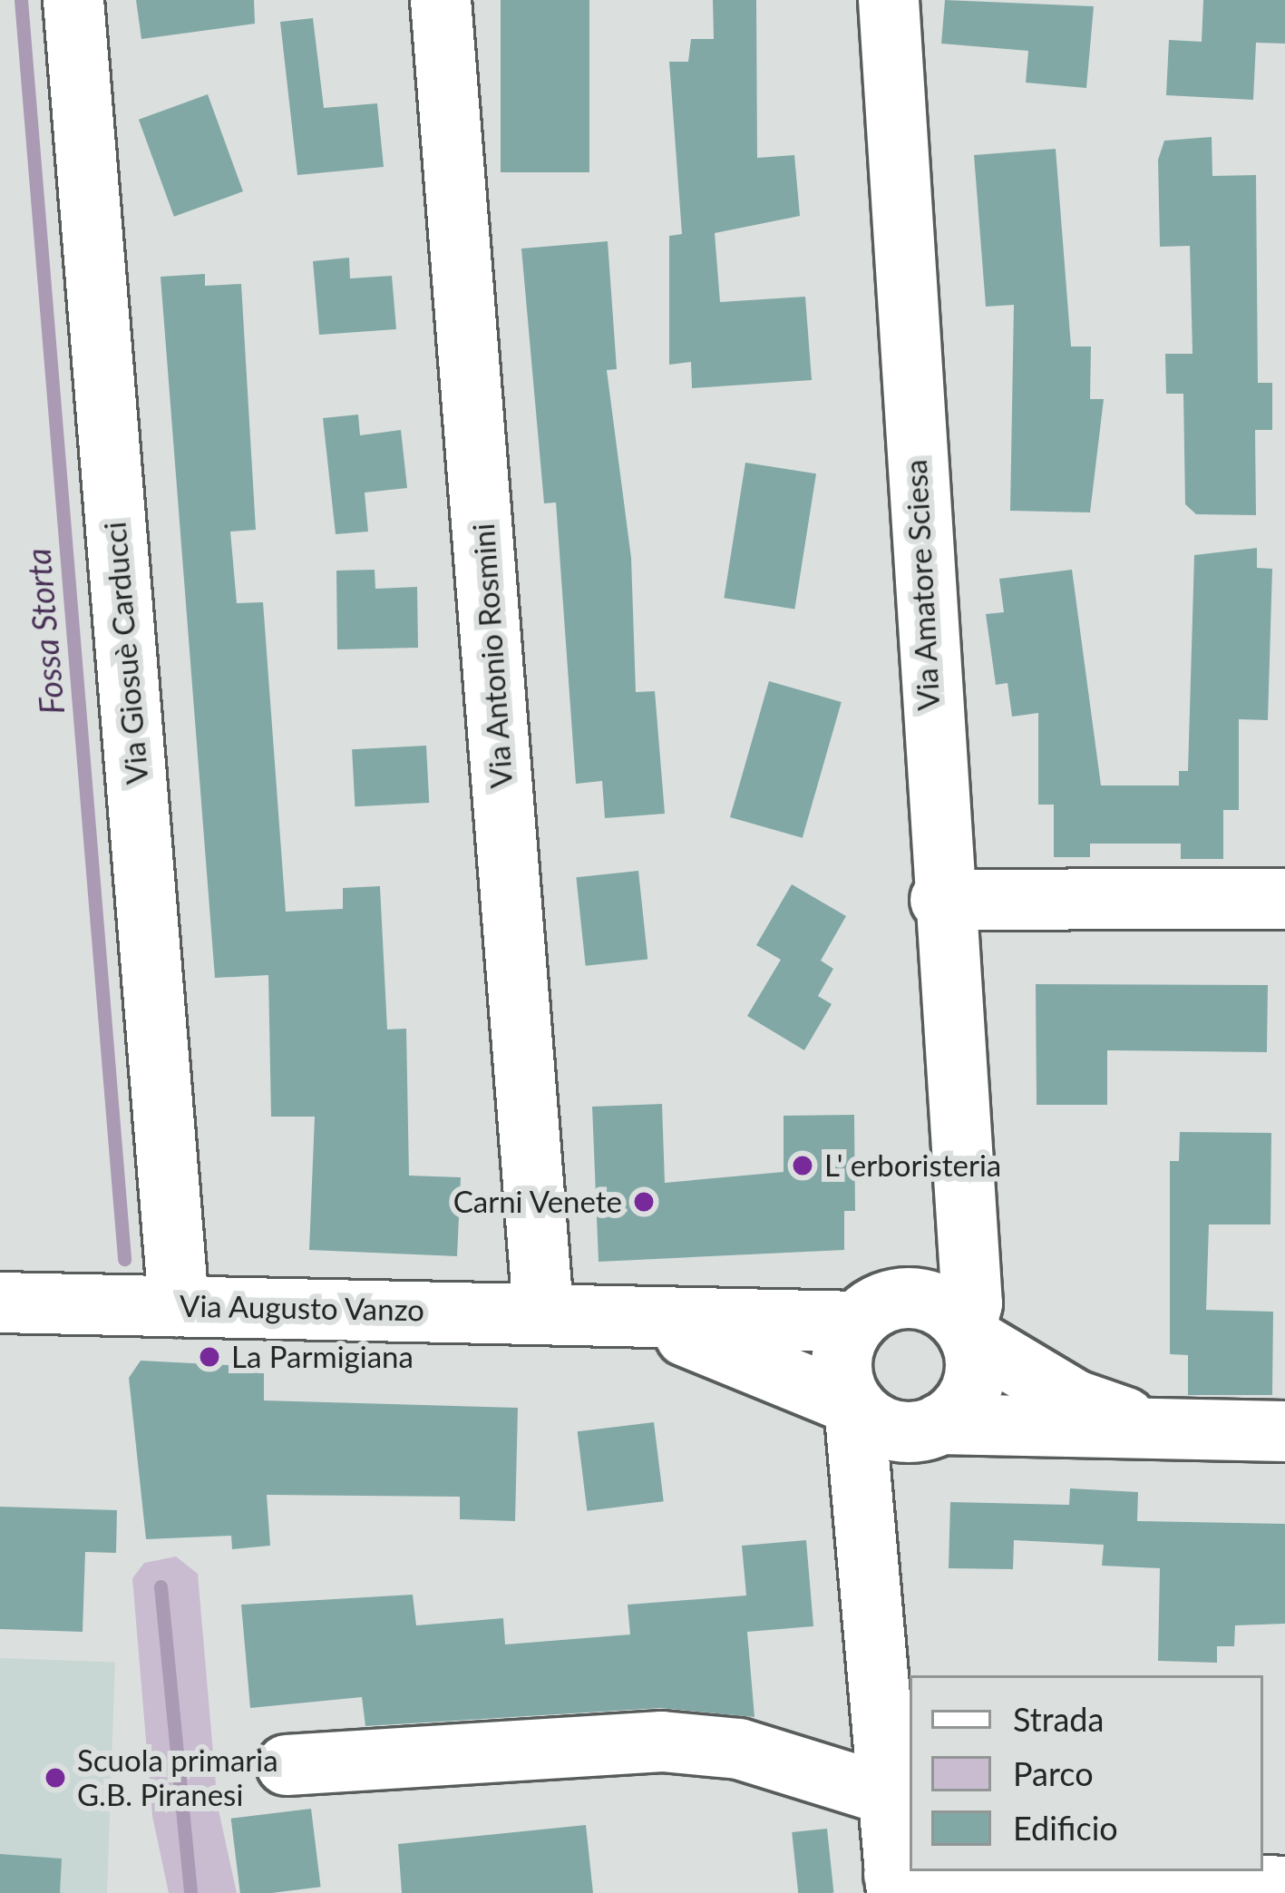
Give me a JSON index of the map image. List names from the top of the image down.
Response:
{
  "streets": {
    "street": [
      "Via Amatore Sciesa",
      "Via Giosuè Carducci",
      "Via Antonio Rosmini",
      "Via Augusto Vanzo"
    ]
  },
  "crossings": [
    ["Via Amatore Sciesa", "Via Augusto Vanzo"],
    ["Via Giosuè Carducci", "Via Augusto Vanzo"],
    ["Via Antonio Rosmini", "Via Augusto Vanzo"]
  ],
  "water": ["Fossa Storta"],
  "places": [
    "L' erboristeria",
    "Carni Venete",
    "La Parmigiana",
    "Scuola primaria G.B. Piranesi"
  ],
  "legend": ["Strada", "Parco", "Edificio"]
}
